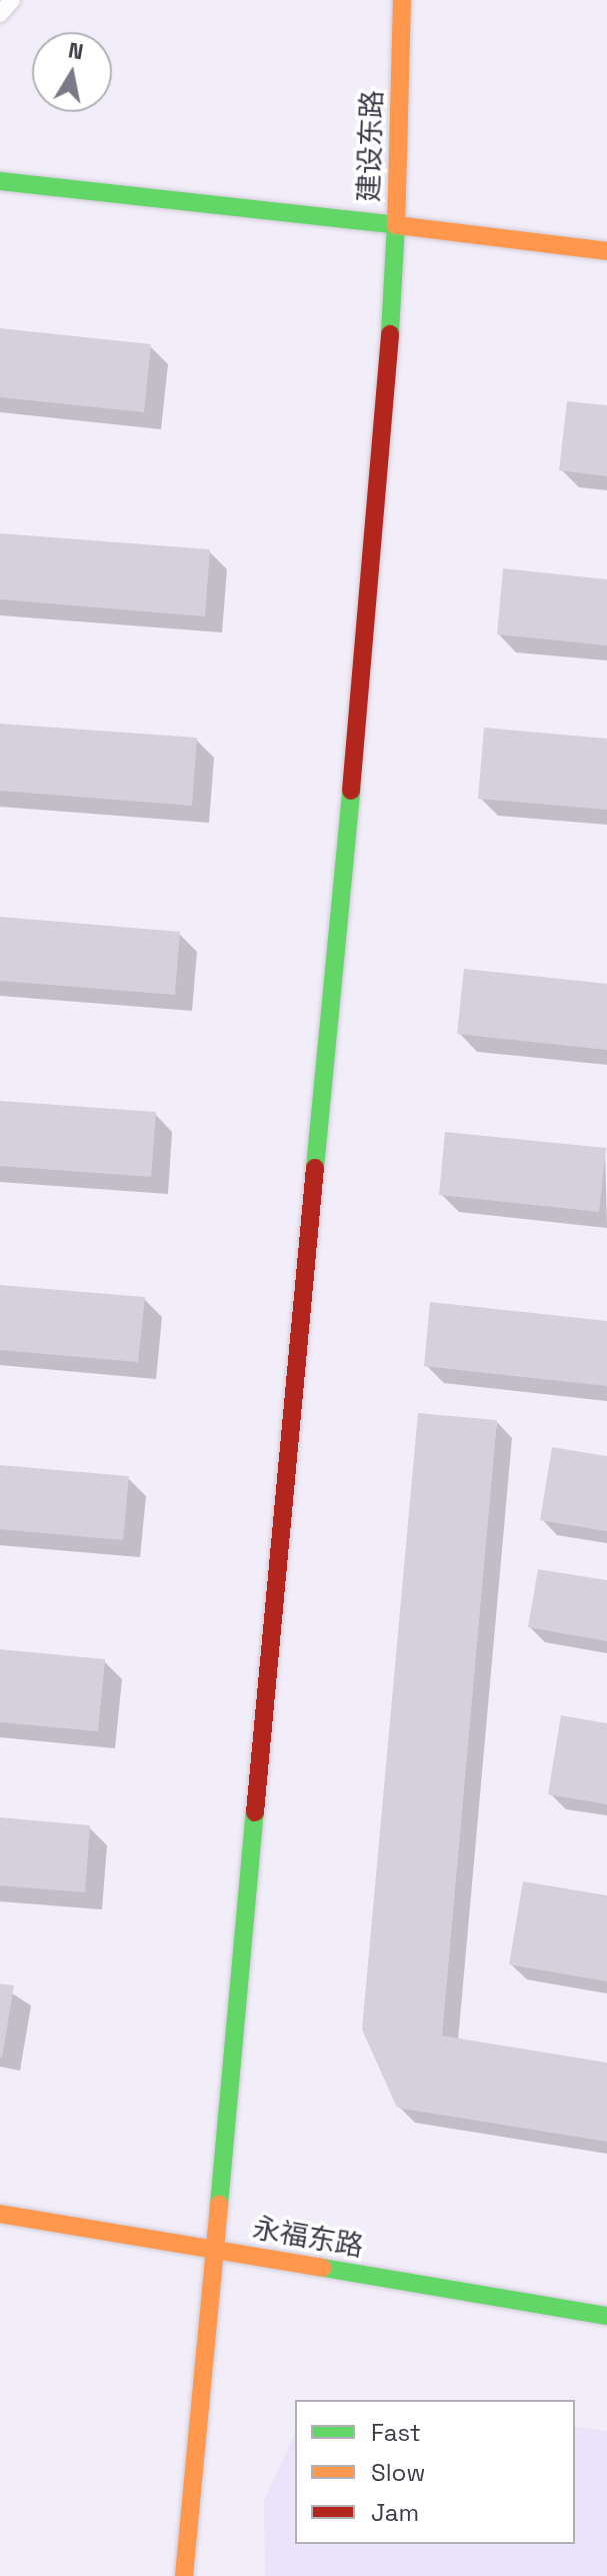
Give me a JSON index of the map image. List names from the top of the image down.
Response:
{
  "streets": {
    "street": ["建设东路", "永福东路"]
  },
  "legend": ["Fast", "Slow", "Jam"],
  "north": "top"
}
